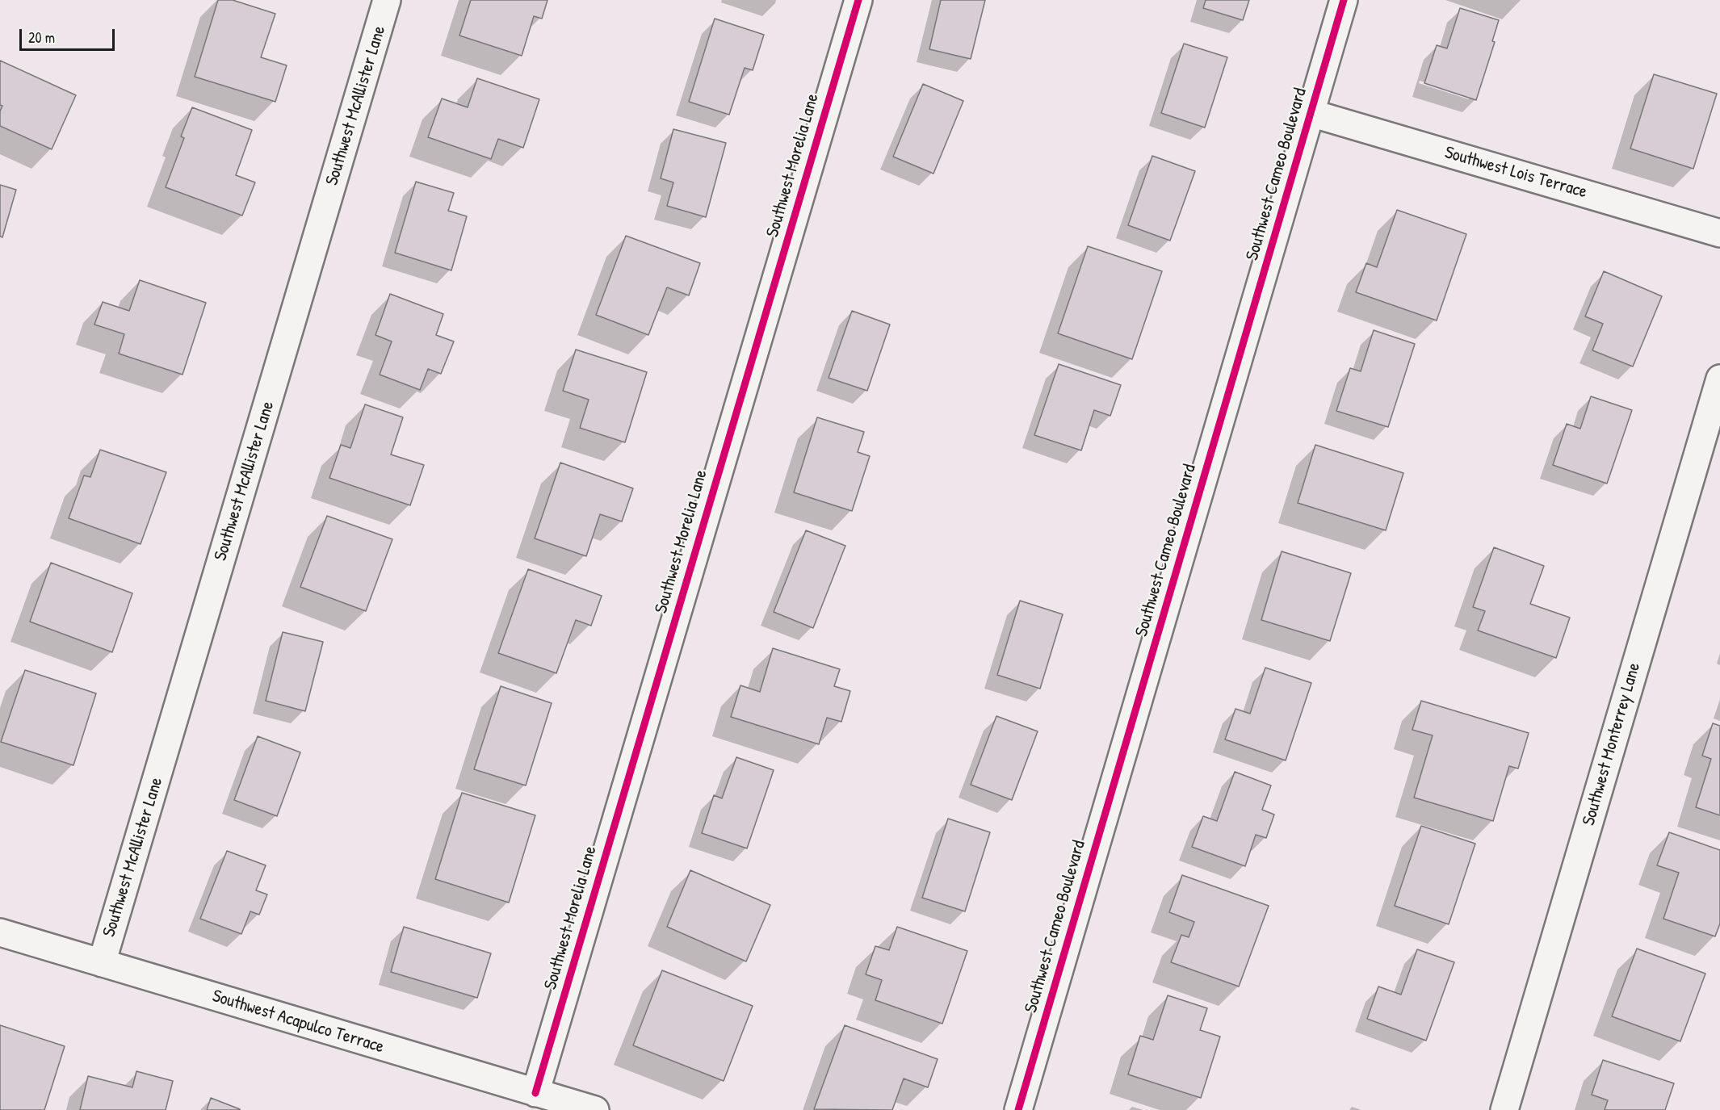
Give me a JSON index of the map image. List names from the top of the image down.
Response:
{
  "streets": {
    "street": [
      "Southwest McAllister Lane",
      "Southwest Morelia Lane",
      "Southwest Lois Terrace",
      "Southwest Cameo Boulevard",
      "Southwest Monterrey Lane",
      "Southwest Acapulco Terrace"
    ]
  },
  "crossings": [
    ["Southwest McAllister Lane", "Southwest Acapulco Terrace"],
    ["Southwest Morelia Lane", "Southwest Acapulco Terrace"],
    ["Southwest Lois Terrace", "Southwest Cameo Boulevard"]
  ],
  "scale_bar": "20 m"
}
